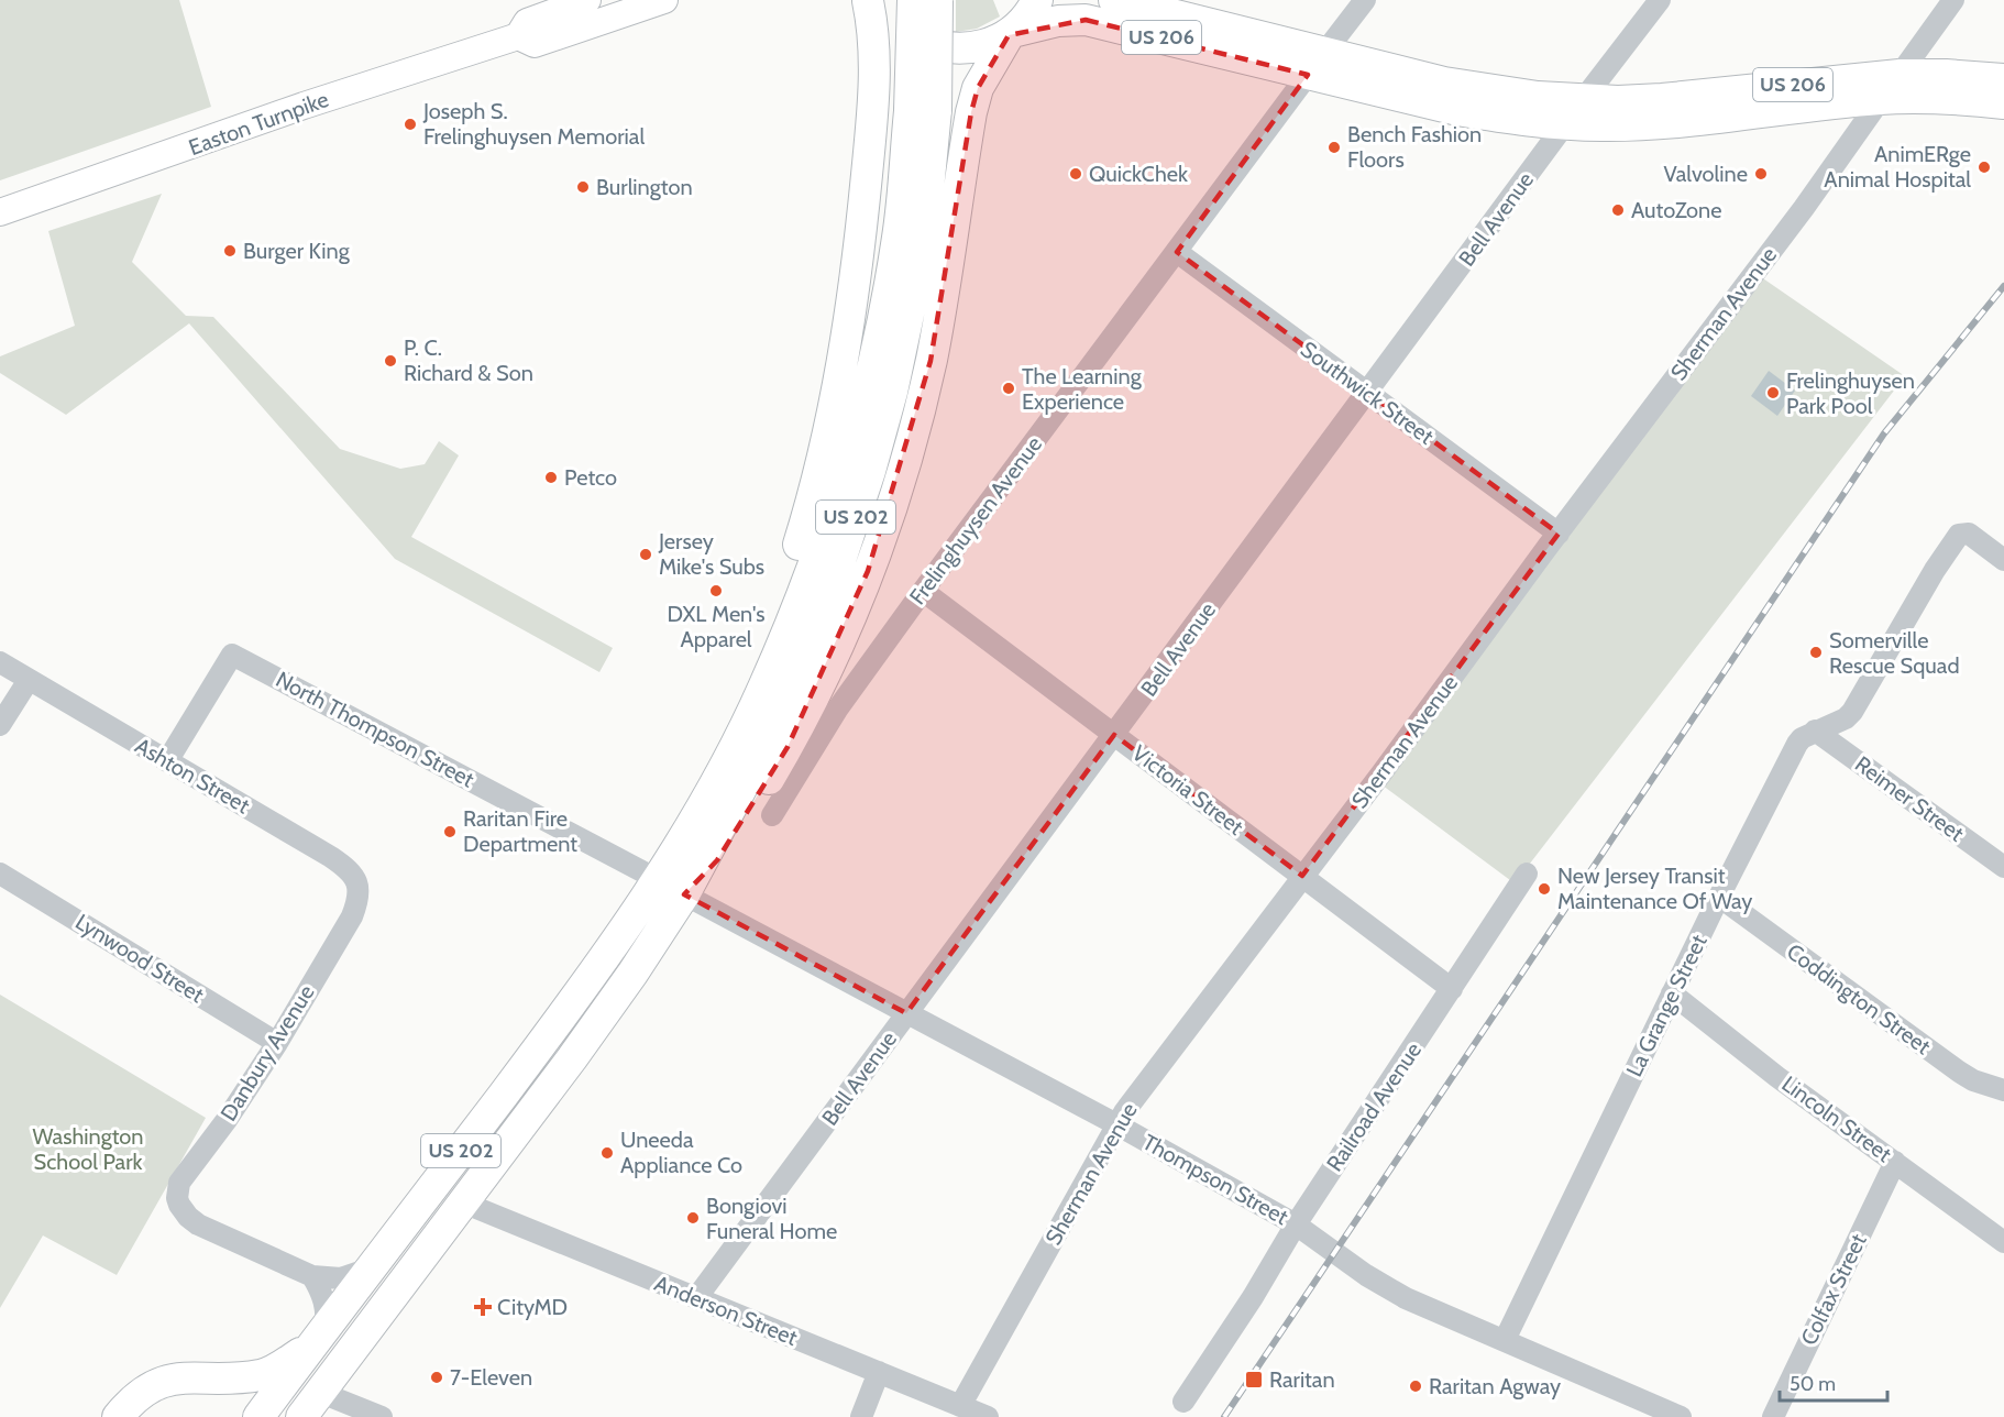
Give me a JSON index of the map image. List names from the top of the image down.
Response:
{
  "streets": {
    "highway": ["US 206", "US 202"],
    "main road": ["Easton Turnpike"],
    "street": [
      "Bell Avenue",
      "Sherman Avenue",
      "Southwick Street",
      "Frelinghuysen Avenue",
      "North Thompson Street",
      "Ashton Street",
      "Victoria Street",
      "Reimer Street",
      "Lynwood Street",
      "Coddington Street",
      "La Grange Street",
      "Danbury Avenue",
      "Railroad Avenue",
      "Lincoln Street",
      "Thompson Street",
      "Colfax Street",
      "Anderson Street"
    ]
  },
  "crossings": [
    ["US 206", "Bell Avenue"],
    ["US 206", "Sherman Avenue"],
    ["US 206", "Frelinghuysen Avenue"],
    ["Bell Avenue", "Southwick Street"],
    ["Bell Avenue", "Victoria Street"],
    ["Bell Avenue", "Thompson Street"],
    ["Bell Avenue", "Anderson Street"],
    ["Sherman Avenue", "Southwick Street"],
    ["Sherman Avenue", "Victoria Street"],
    ["Sherman Avenue", "Thompson Street"],
    ["Sherman Avenue", "Anderson Street"],
    ["Southwick Street", "Frelinghuysen Avenue"],
    ["US 202", "North Thompson Street"],
    ["US 202", "Thompson Street"],
    ["US 202", "Anderson Street"],
    ["Frelinghuysen Avenue", "Victoria Street"],
    ["North Thompson Street", "Ashton Street"],
    ["North Thompson Street", "Thompson Street"],
    ["Ashton Street", "Danbury Avenue"],
    ["Victoria Street", "Railroad Avenue"],
    ["Reimer Street", "La Grange Street"],
    ["Lynwood Street", "Danbury Avenue"],
    ["Coddington Street", "La Grange Street"],
    ["La Grange Street", "Lincoln Street"],
    ["La Grange Street", "Thompson Street"],
    ["Railroad Avenue", "Thompson Street"],
    ["Lincoln Street", "Colfax Street"]
  ],
  "parks": ["Washington School Park"],
  "places": {
    "other": [
      "Joseph S. Frelinghuysen Memorial",
      "Bench Fashion Floors",
      "AnimERge Animal Hospital",
      "QuickChek",
      "Valvoline",
      "Burlington",
      "AutoZone",
      "Burger King",
      "P. C. Richard & Son",
      "The Learning Experience",
      "Frelinghuysen Park Pool",
      "Petco",
      "Jersey Mike's Subs",
      "DXL Men's Apparel",
      "Somerville Rescue Squad",
      "Raritan Fire Department",
      "New Jersey Transit Maintenance Of Way",
      "Uneeda Appliance Co",
      "Bongiovi Funeral Home",
      "7-Eleven",
      "Raritan Agway"
    ],
    "health": ["CityMD"],
    "transit": ["Raritan"]
  },
  "scale_bar": "50 m"
}
